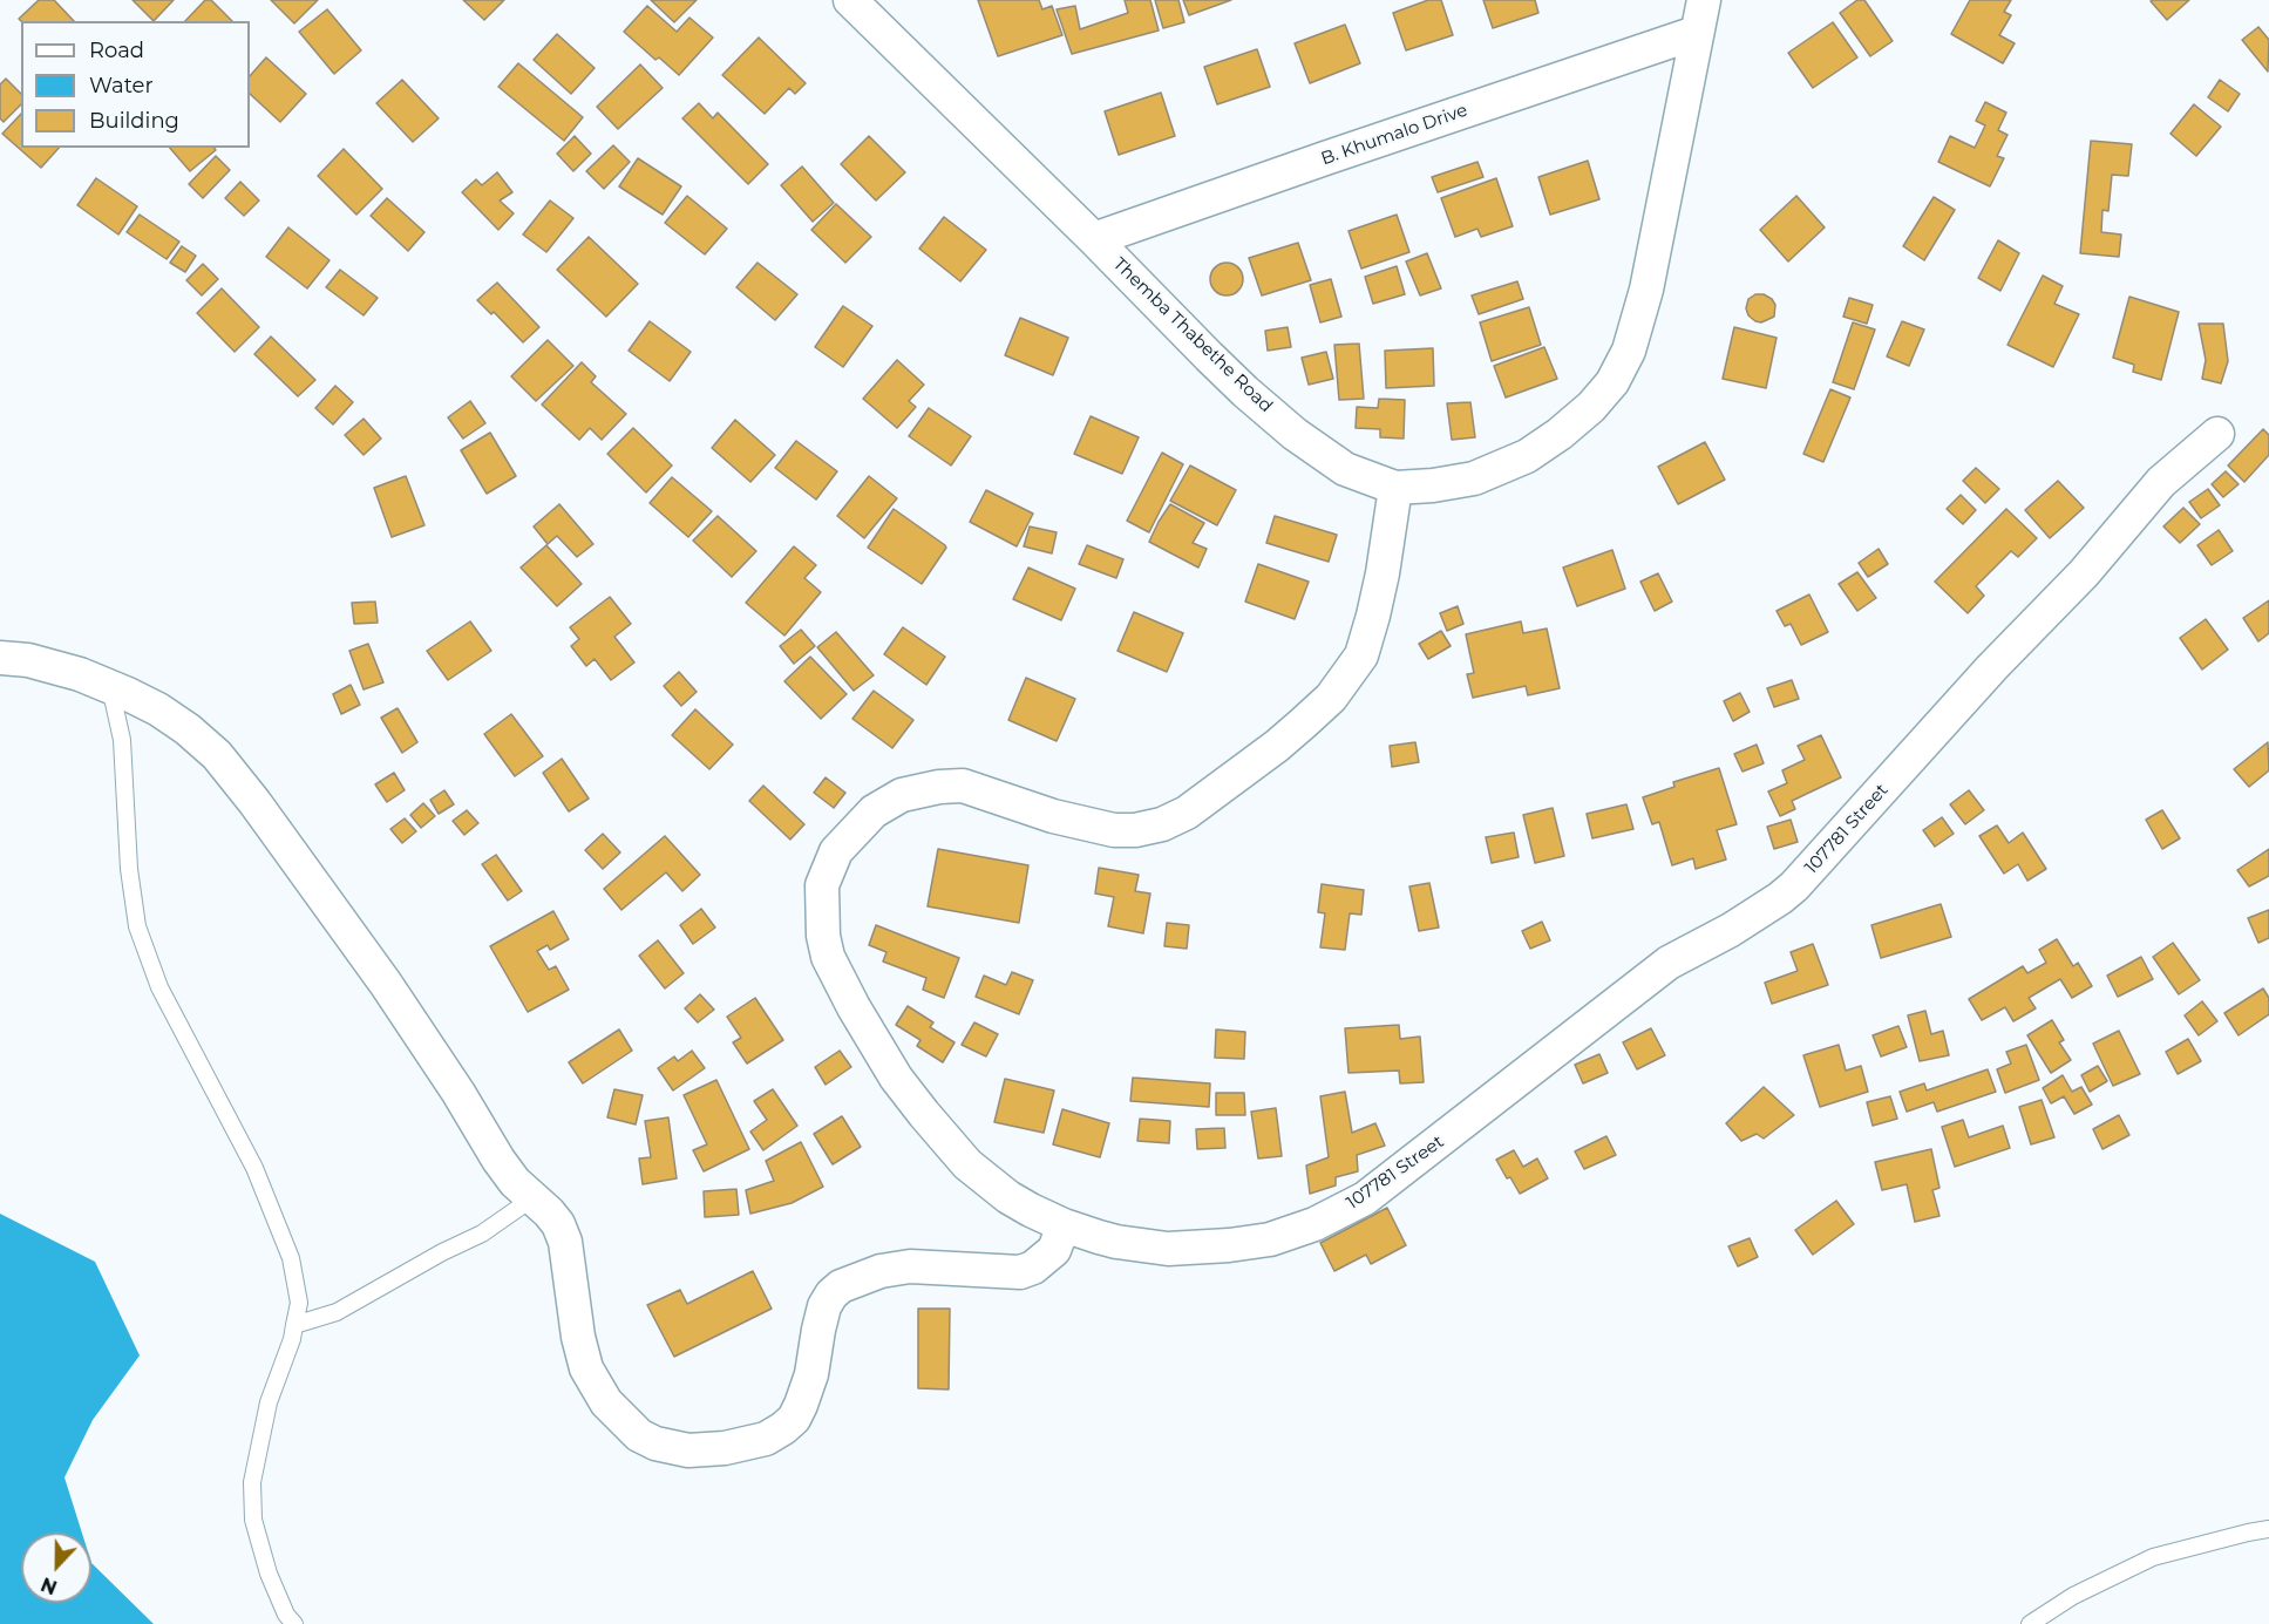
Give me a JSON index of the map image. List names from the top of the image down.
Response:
{
  "streets": {
    "street": ["B. Khumalo Drive", "Themba Thabethe Road", "107781 Street"]
  },
  "crossings": [
    ["B. Khumalo Drive", "Themba Thabethe Road"],
    ["Themba Thabethe Road", "107781 Street"]
  ],
  "legend": ["Road", "Water", "Building"],
  "north": "bottom"
}
